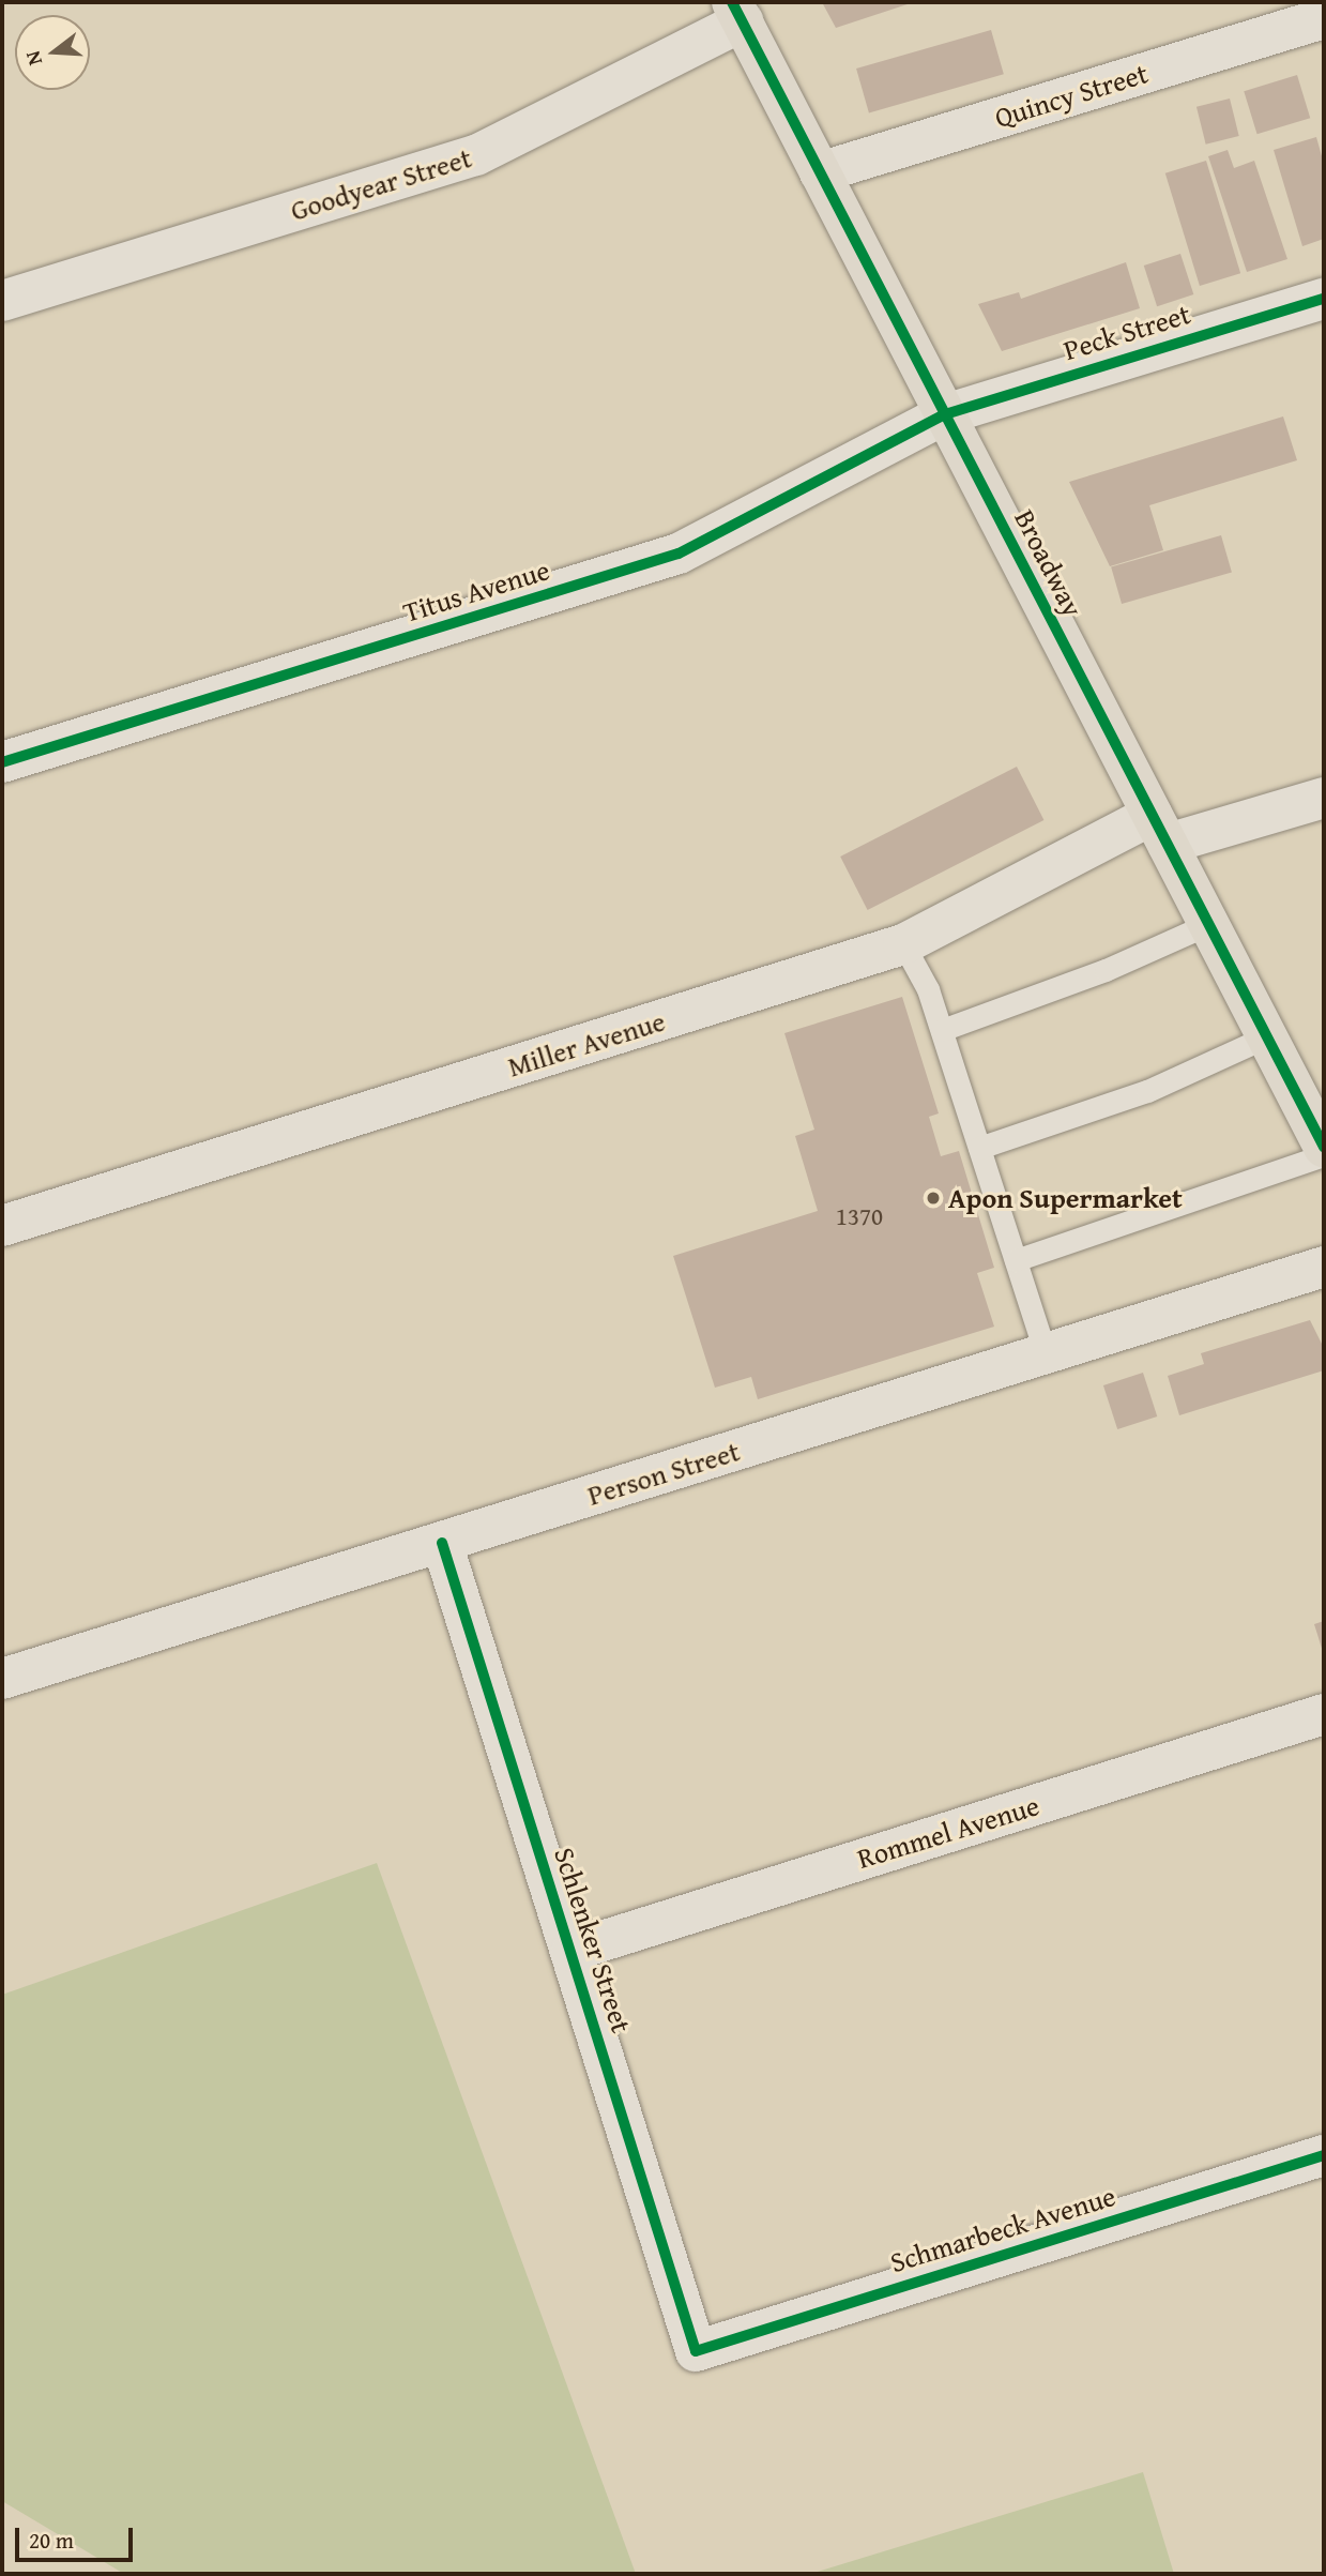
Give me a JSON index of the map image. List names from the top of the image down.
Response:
{
  "streets": {
    "main road": ["Broadway"],
    "street": [
      "Quincy Street",
      "Goodyear Street",
      "Peck Street",
      "Titus Avenue",
      "Miller Avenue",
      "Person Street",
      "Rommel Avenue",
      "Schlenker Street",
      "Schmarbeck Avenue"
    ]
  },
  "crossings": [
    ["Quincy Street", "Broadway"],
    ["Goodyear Street", "Broadway"],
    ["Peck Street", "Broadway"],
    ["Peck Street", "Titus Avenue"],
    ["Broadway", "Titus Avenue"],
    ["Broadway", "Miller Avenue"],
    ["Person Street", "Schlenker Street"],
    ["Rommel Avenue", "Schlenker Street"],
    ["Schlenker Street", "Schmarbeck Avenue"]
  ],
  "places": ["Apon Supermarket"],
  "house_numbers": ["1370"],
  "scale_bar": "20 m",
  "north": "left"
}
